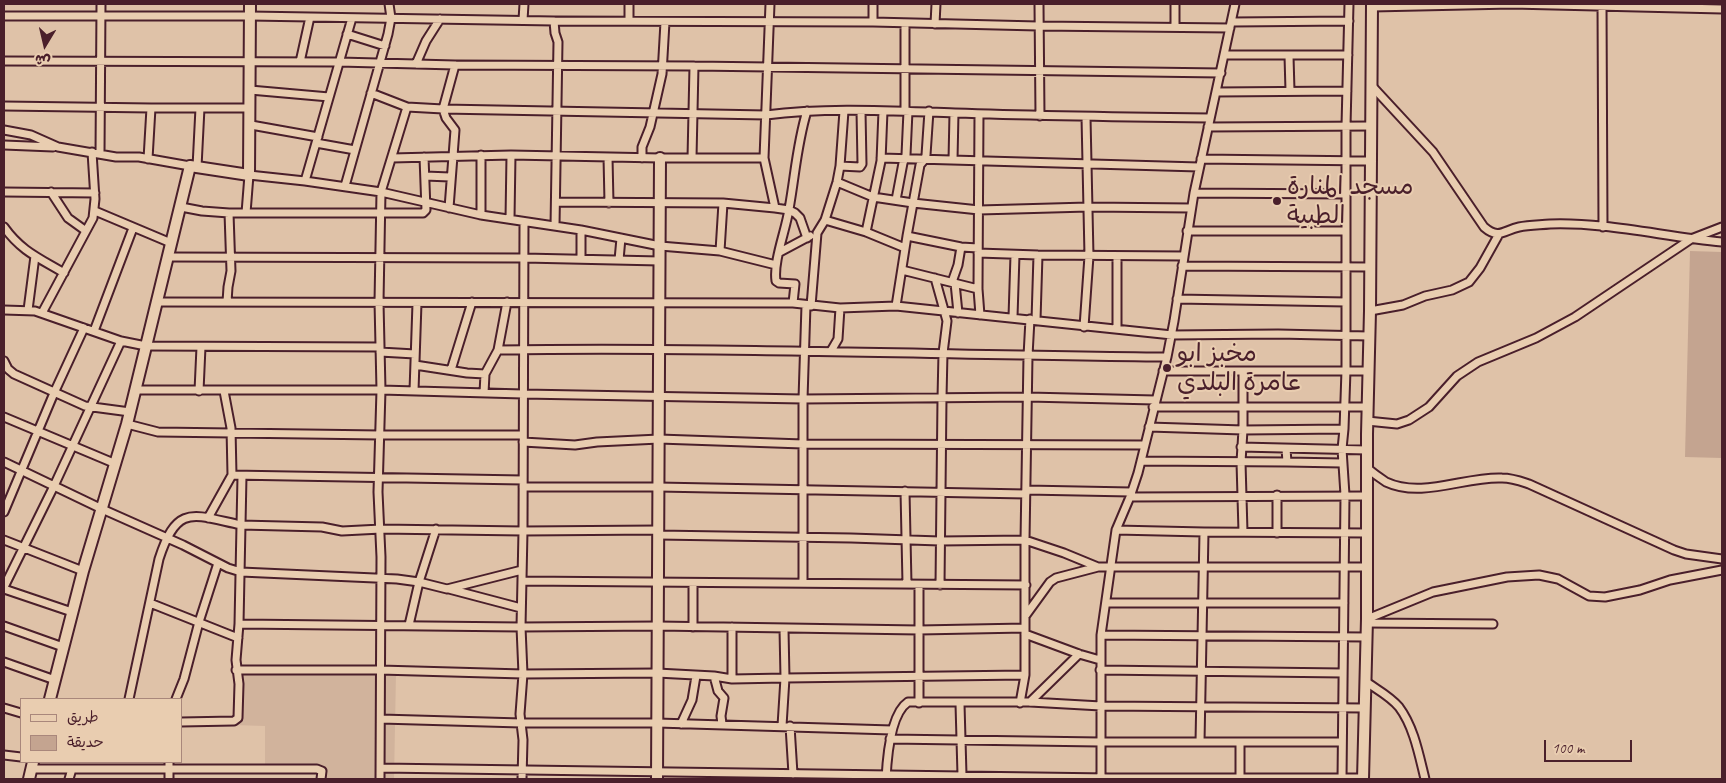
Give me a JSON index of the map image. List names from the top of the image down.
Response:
{
  "places": ["مسجد المنارة الطبية", "مخبز ابو عامرة البلدي"],
  "legend": ["طريق", "حديقة"],
  "scale_bar": "100 m",
  "north": "bottom"
}
